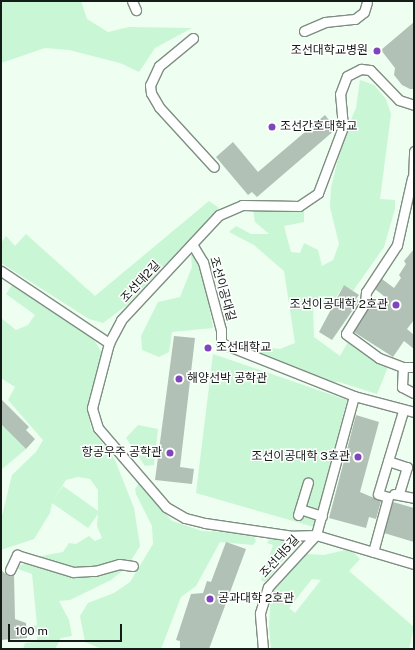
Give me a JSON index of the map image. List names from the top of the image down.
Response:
{
  "streets": {
    "street": ["조선대2길", "조선이공대길", "조선대5길"]
  },
  "crossings": [
    ["조선대2길", "조선이공대길"],
    ["조선대2길", "조선대5길"]
  ],
  "places": [
    "조선대학교병원",
    "조선간호대학교",
    "조선이공대학 2호관",
    "조선대학교",
    "해양선박 공학관",
    "항공우주 공학관",
    "조선이공대학 3호관",
    "공과대학 2호관"
  ],
  "scale_bar": "100 m"
}
